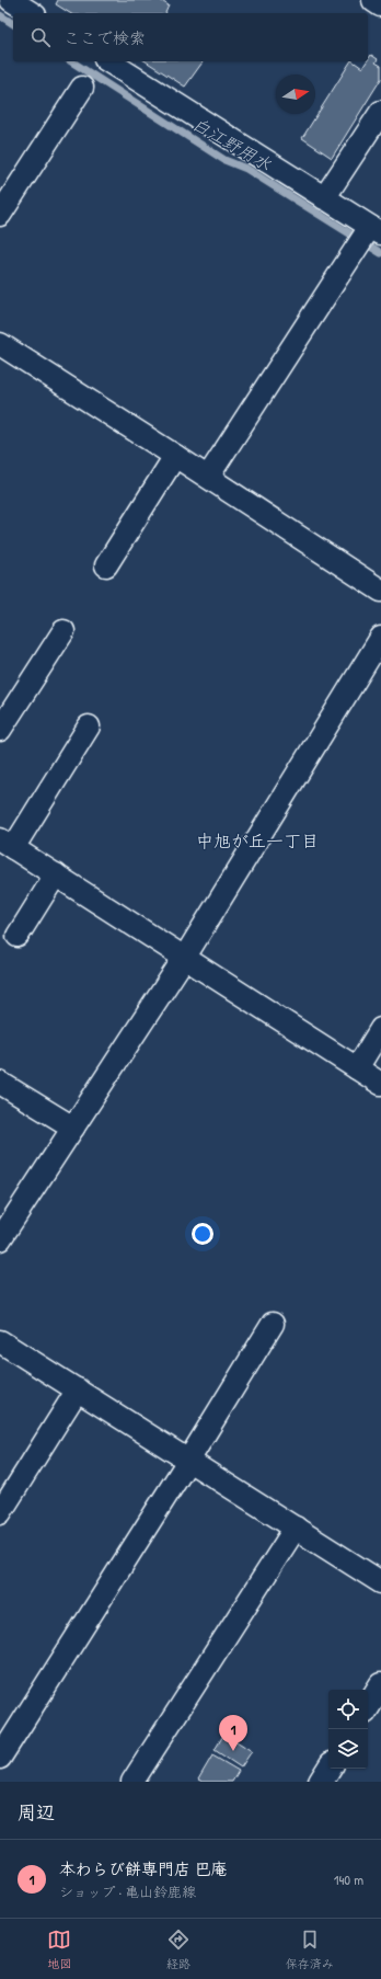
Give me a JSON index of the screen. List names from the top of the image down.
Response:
{
  "districts": ["中旭が丘一丁目"],
  "water": ["白江野用水"],
  "north": "right",
  "page": {
    "search": "ここで検索",
    "pins": "1",
    "heading": "周辺",
    "list": [
      {
        "mark": "1",
        "name": "本わらび餅専門店 巴庵",
        "note": "ショップ · 亀山鈴鹿線",
        "value": "140 m"
      }
    ],
    "nav": ["地図", "経路", "保存済み"]
  }
}
